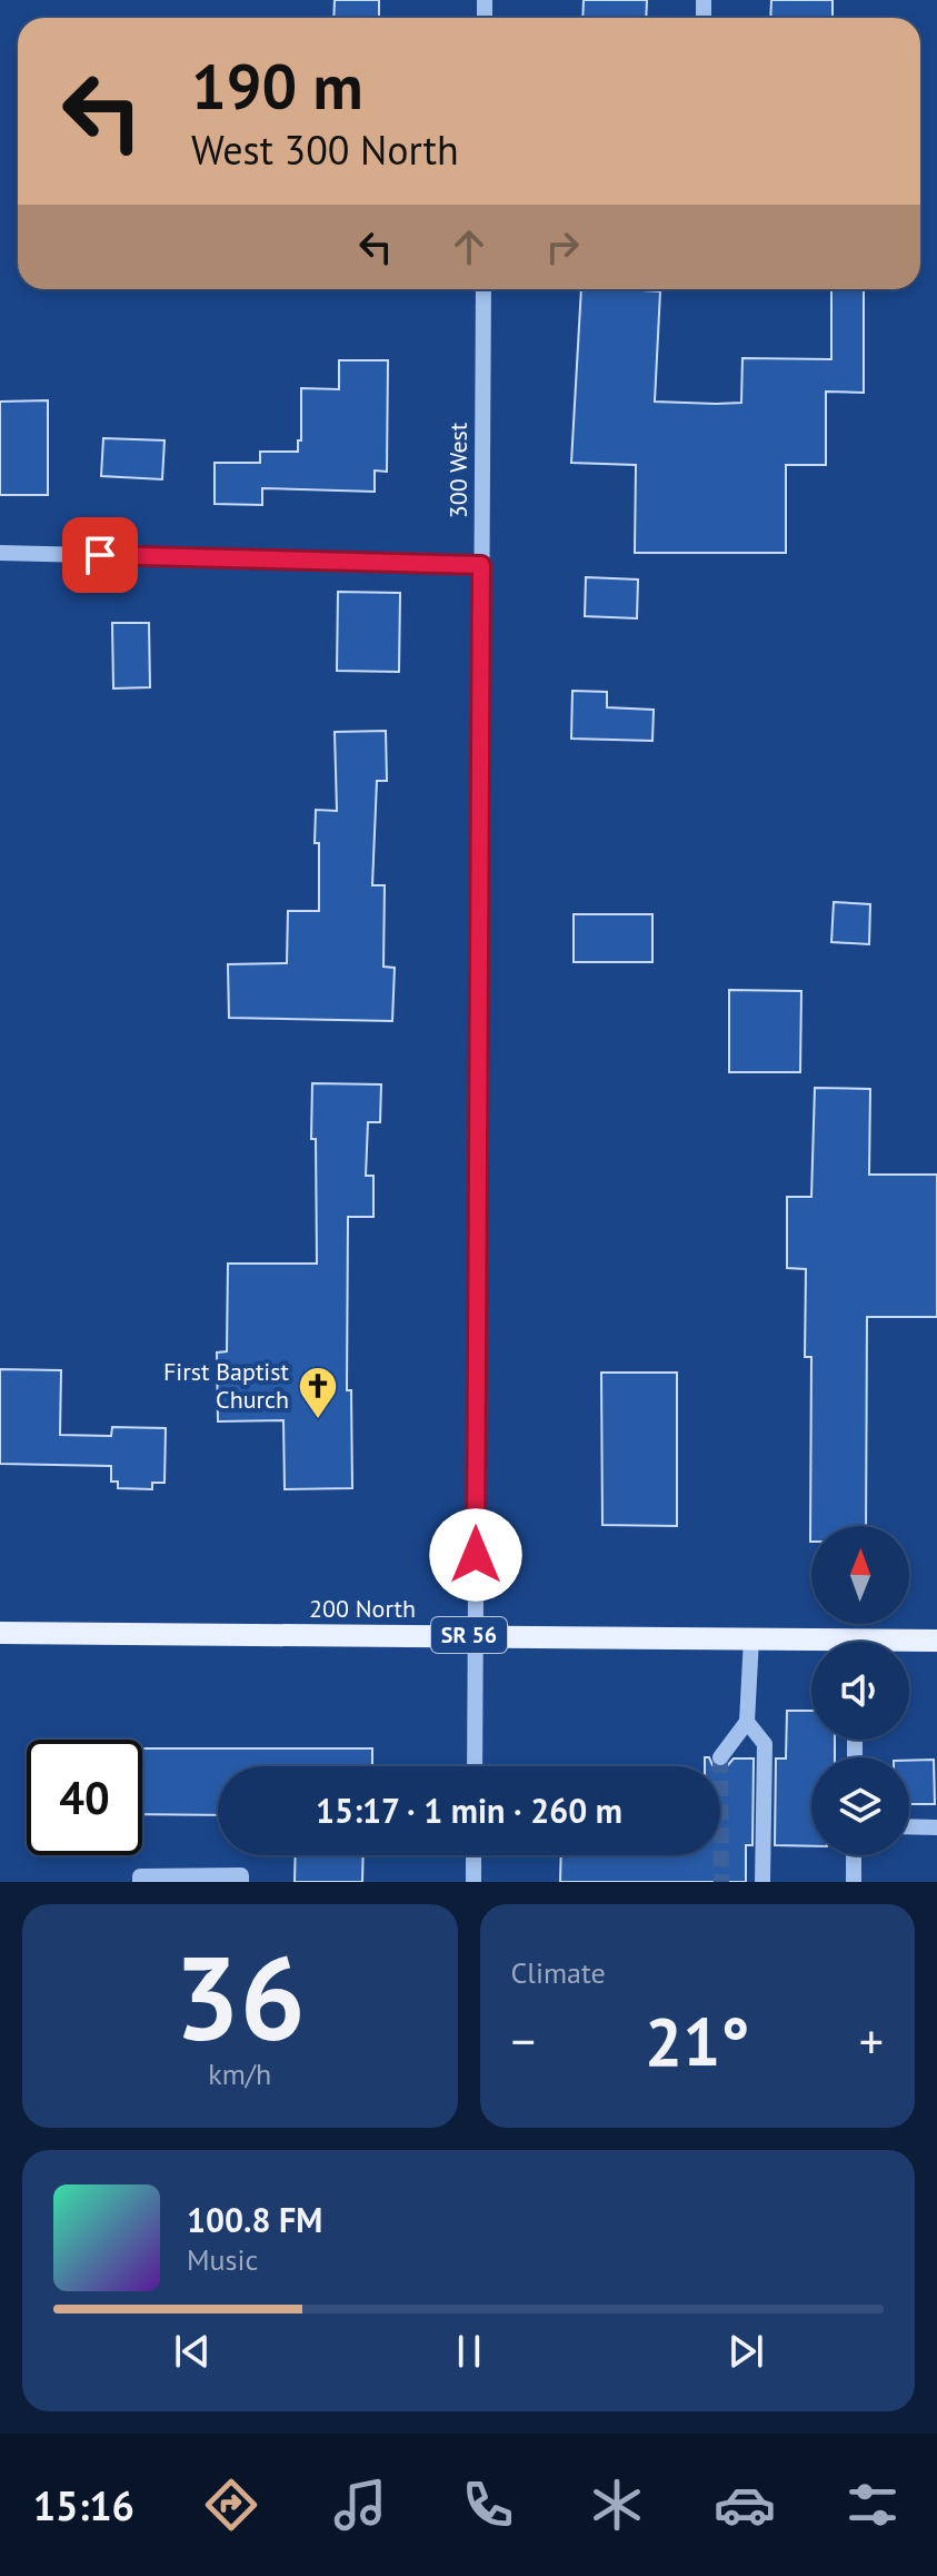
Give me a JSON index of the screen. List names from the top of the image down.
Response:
{
  "streets": {
    "main road": ["200 North", "SR 56"],
    "street": ["300 West"]
  },
  "crossings": [
    ["300 West", "200 North"]
  ],
  "places": {
    "church": ["First Baptist Church"]
  },
  "north": "top",
  "page": {
    "turn": ["190 m", "West 300 North"],
    "limit": "40",
    "trip": "15:17 · 1 min · 260 m",
    "tile": [
      ["36", "km/h"],
      "Climate"
    ],
    "heat": ["−", "21°", "+"],
    "song": ["100.8 FM", "Music"],
    "tabs": "15:16"
  }
}
